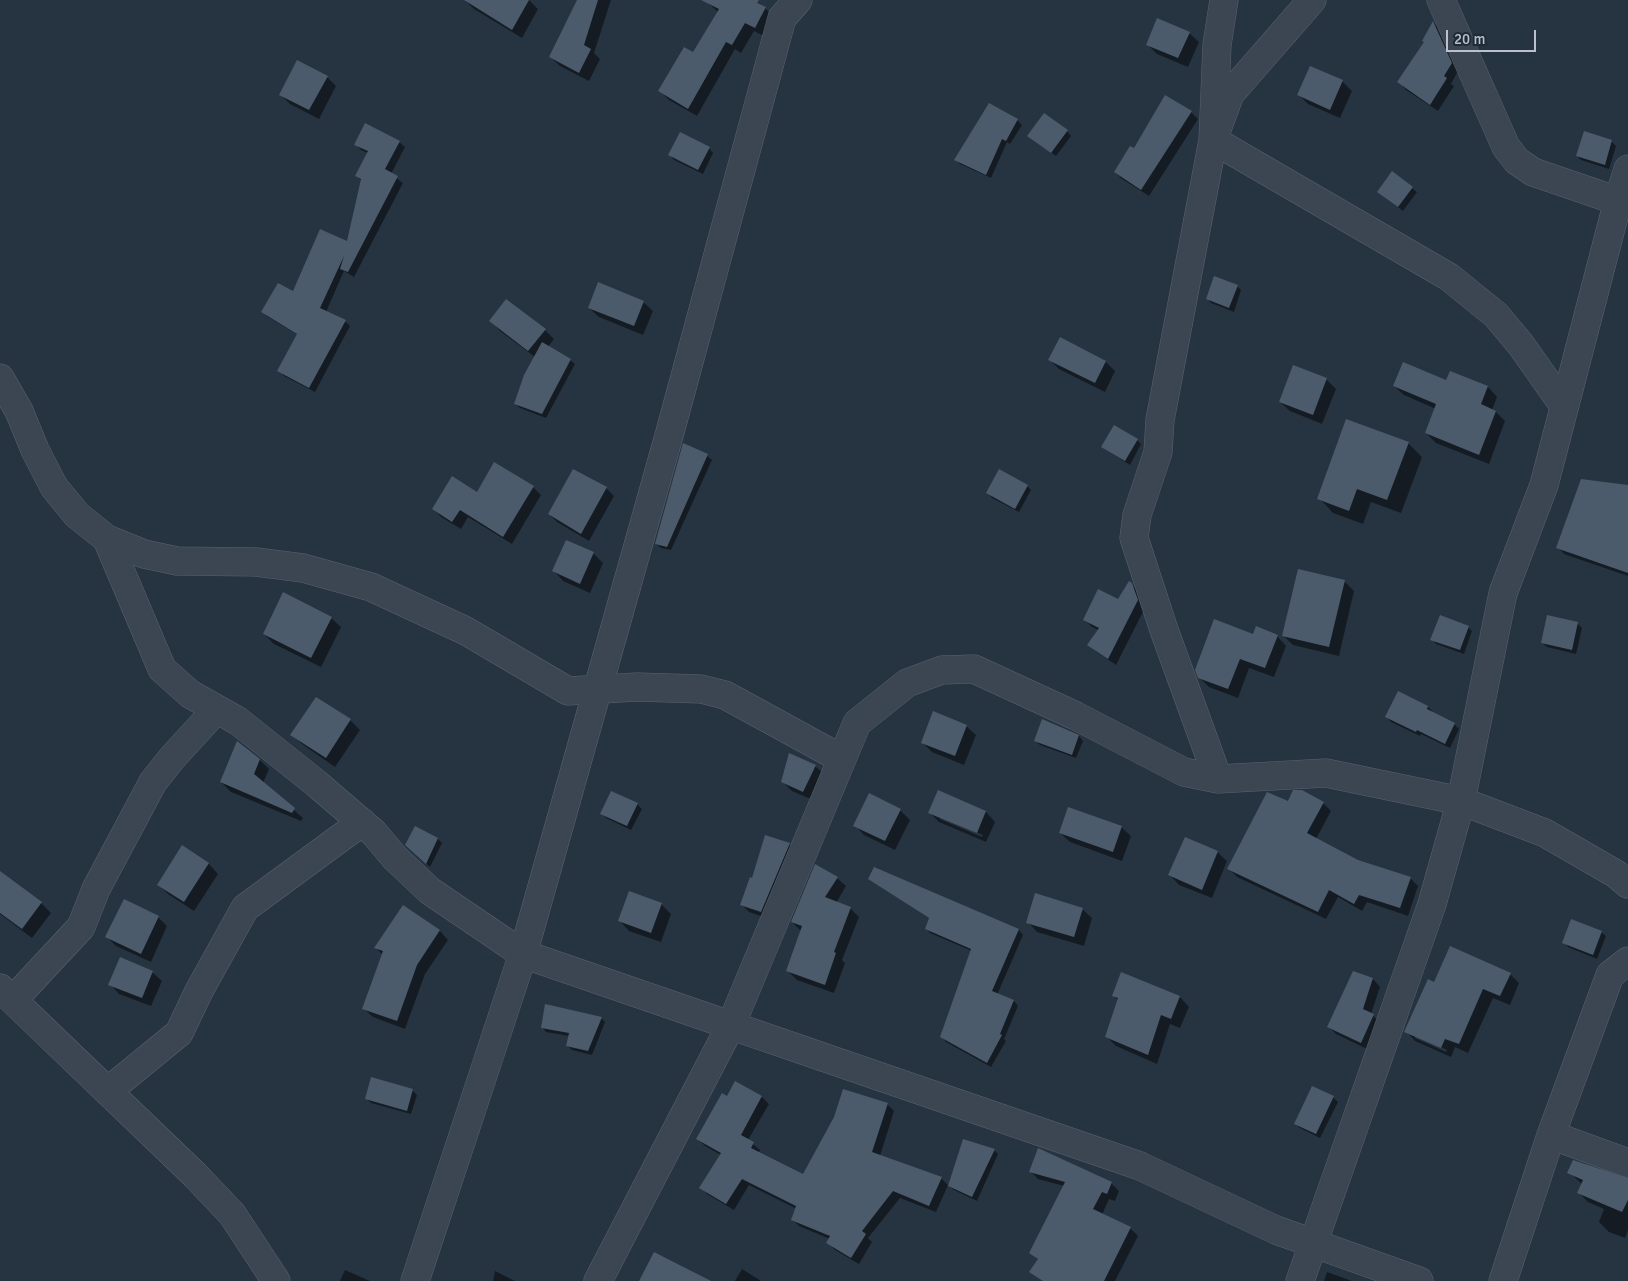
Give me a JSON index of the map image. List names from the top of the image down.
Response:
{
  "scale_bar": "20 m"
}
